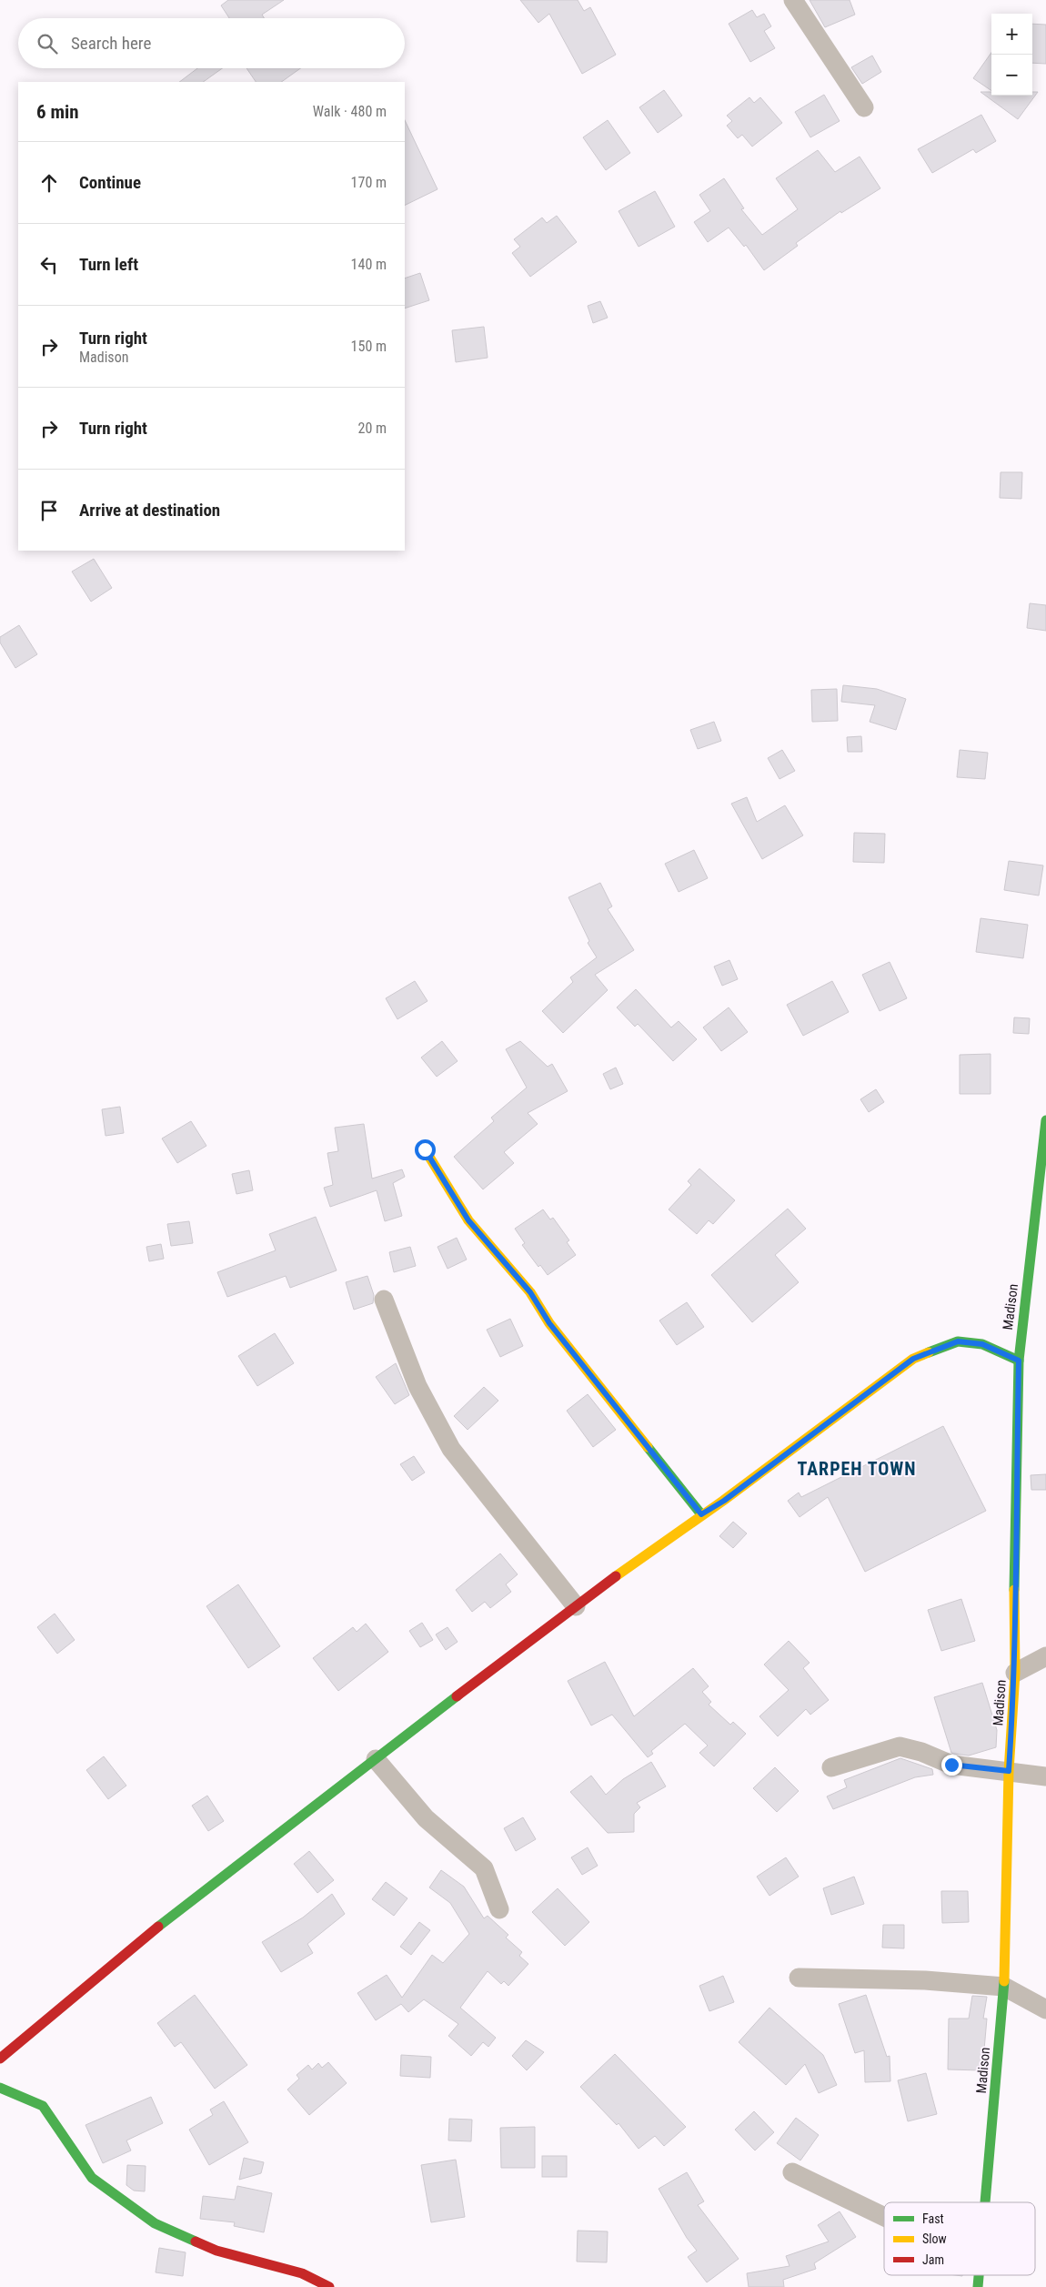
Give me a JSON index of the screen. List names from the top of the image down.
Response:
{
  "streets": {
    "street": ["Madison"]
  },
  "districts": ["TARPEH TOWN"],
  "legend": ["Fast", "Slow", "Jam"],
  "page": {
    "map_buttons": ["+", "−"],
    "search": "Search here",
    "heading": ["6 min", "Walk · 480 m"],
    "list": [
      ["Continue", "170 m"],
      ["Turn left", "140 m"],
      ["Turn right", "Madison", "150 m"],
      ["Turn right", "20 m"],
      "Arrive at destination"
    ]
  }
}
